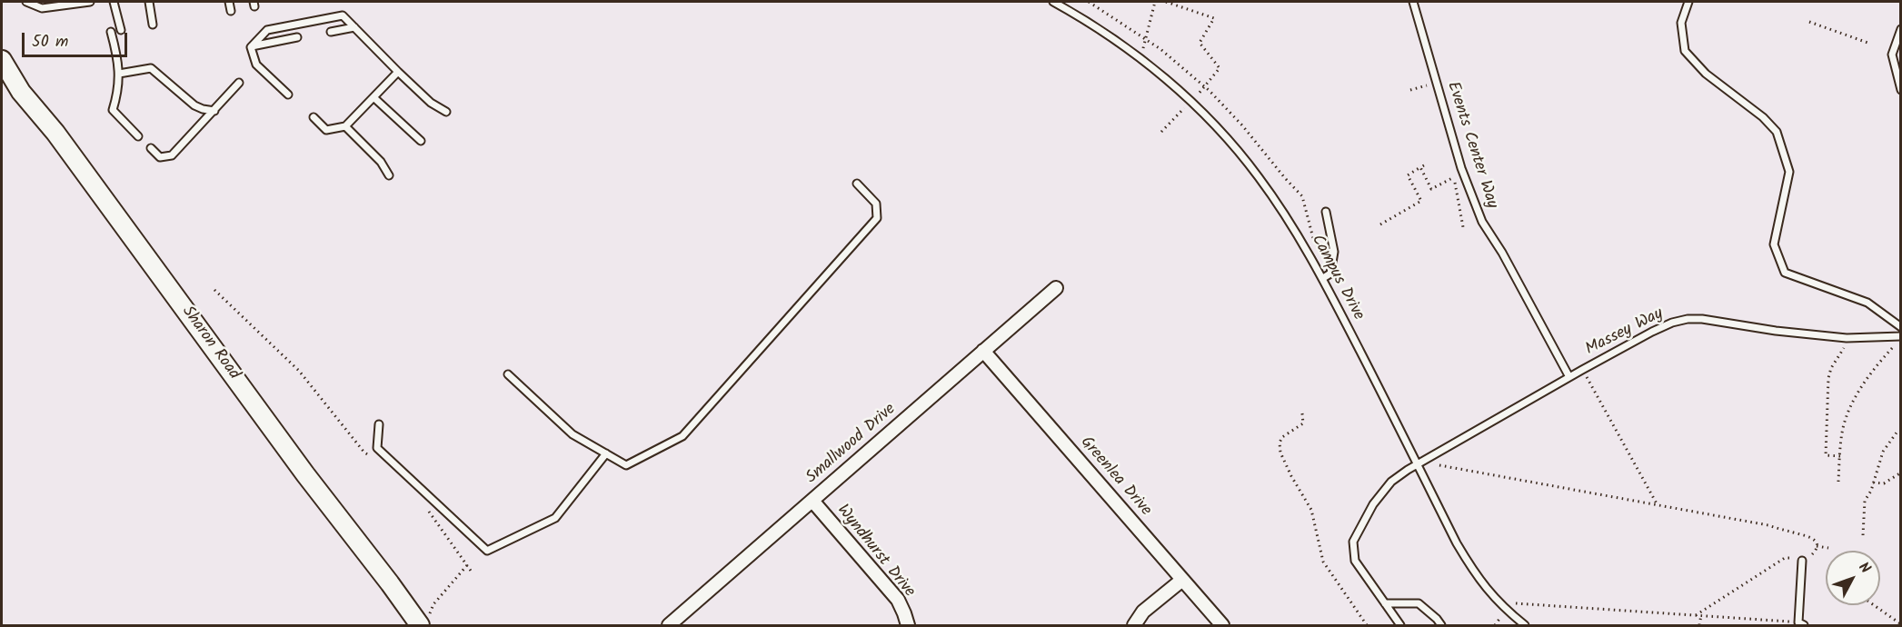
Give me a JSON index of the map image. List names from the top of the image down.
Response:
{
  "streets": {
    "street": [
      "Sharon Road",
      "Smallwood Drive",
      "Greenlea Drive",
      "Wyndhurst Drive"
    ],
    "lane": ["Events Center Way", "Campus Drive", "Massey Way"]
  },
  "crossings": [
    ["Events Center Way", "Massey Way"],
    ["Campus Drive", "Massey Way"],
    ["Smallwood Drive", "Greenlea Drive"],
    ["Smallwood Drive", "Wyndhurst Drive"]
  ],
  "scale_bar": "50 m",
  "north": "top right"
}
